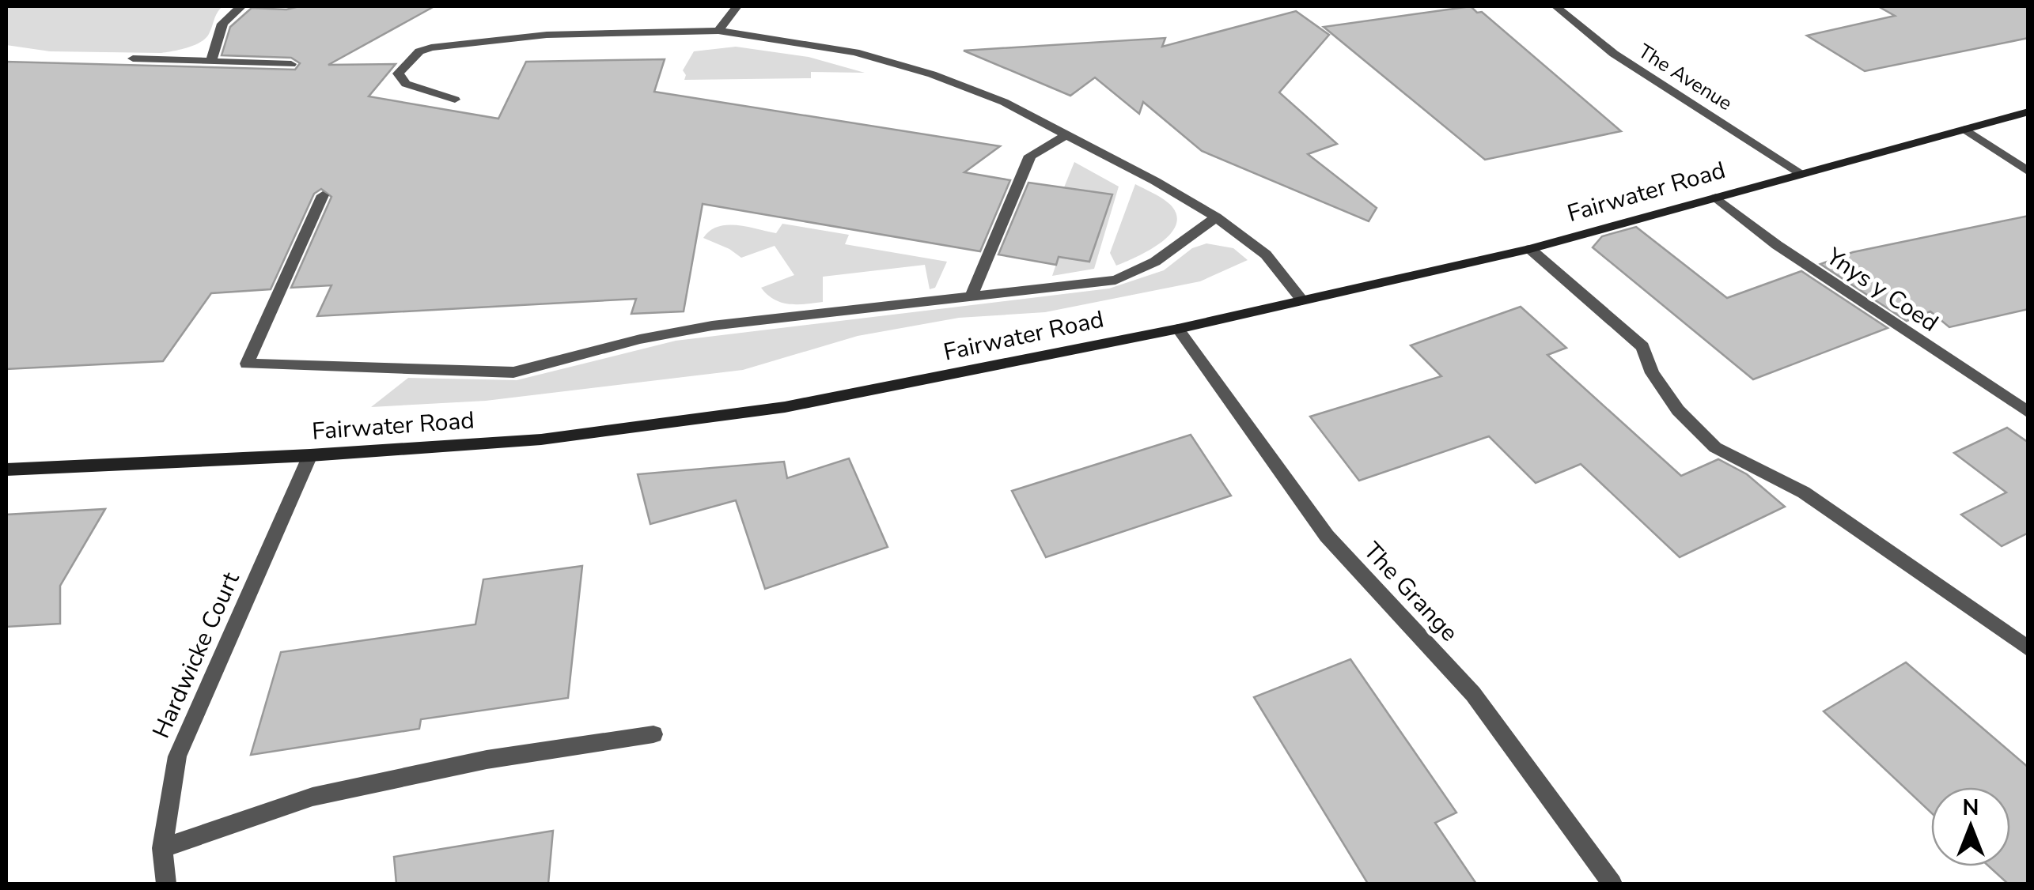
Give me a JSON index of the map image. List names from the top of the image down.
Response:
{
  "streets": {
    "street": [
      "The Avenue",
      "Fairwater Road",
      "Ynys y Coed",
      "The Grange",
      "Hardwicke Court"
    ]
  },
  "crossings": [
    ["The Avenue", "Fairwater Road"],
    ["Fairwater Road", "Ynys y Coed"],
    ["Fairwater Road", "The Grange"],
    ["Fairwater Road", "Hardwicke Court"]
  ],
  "north": "top"
}
